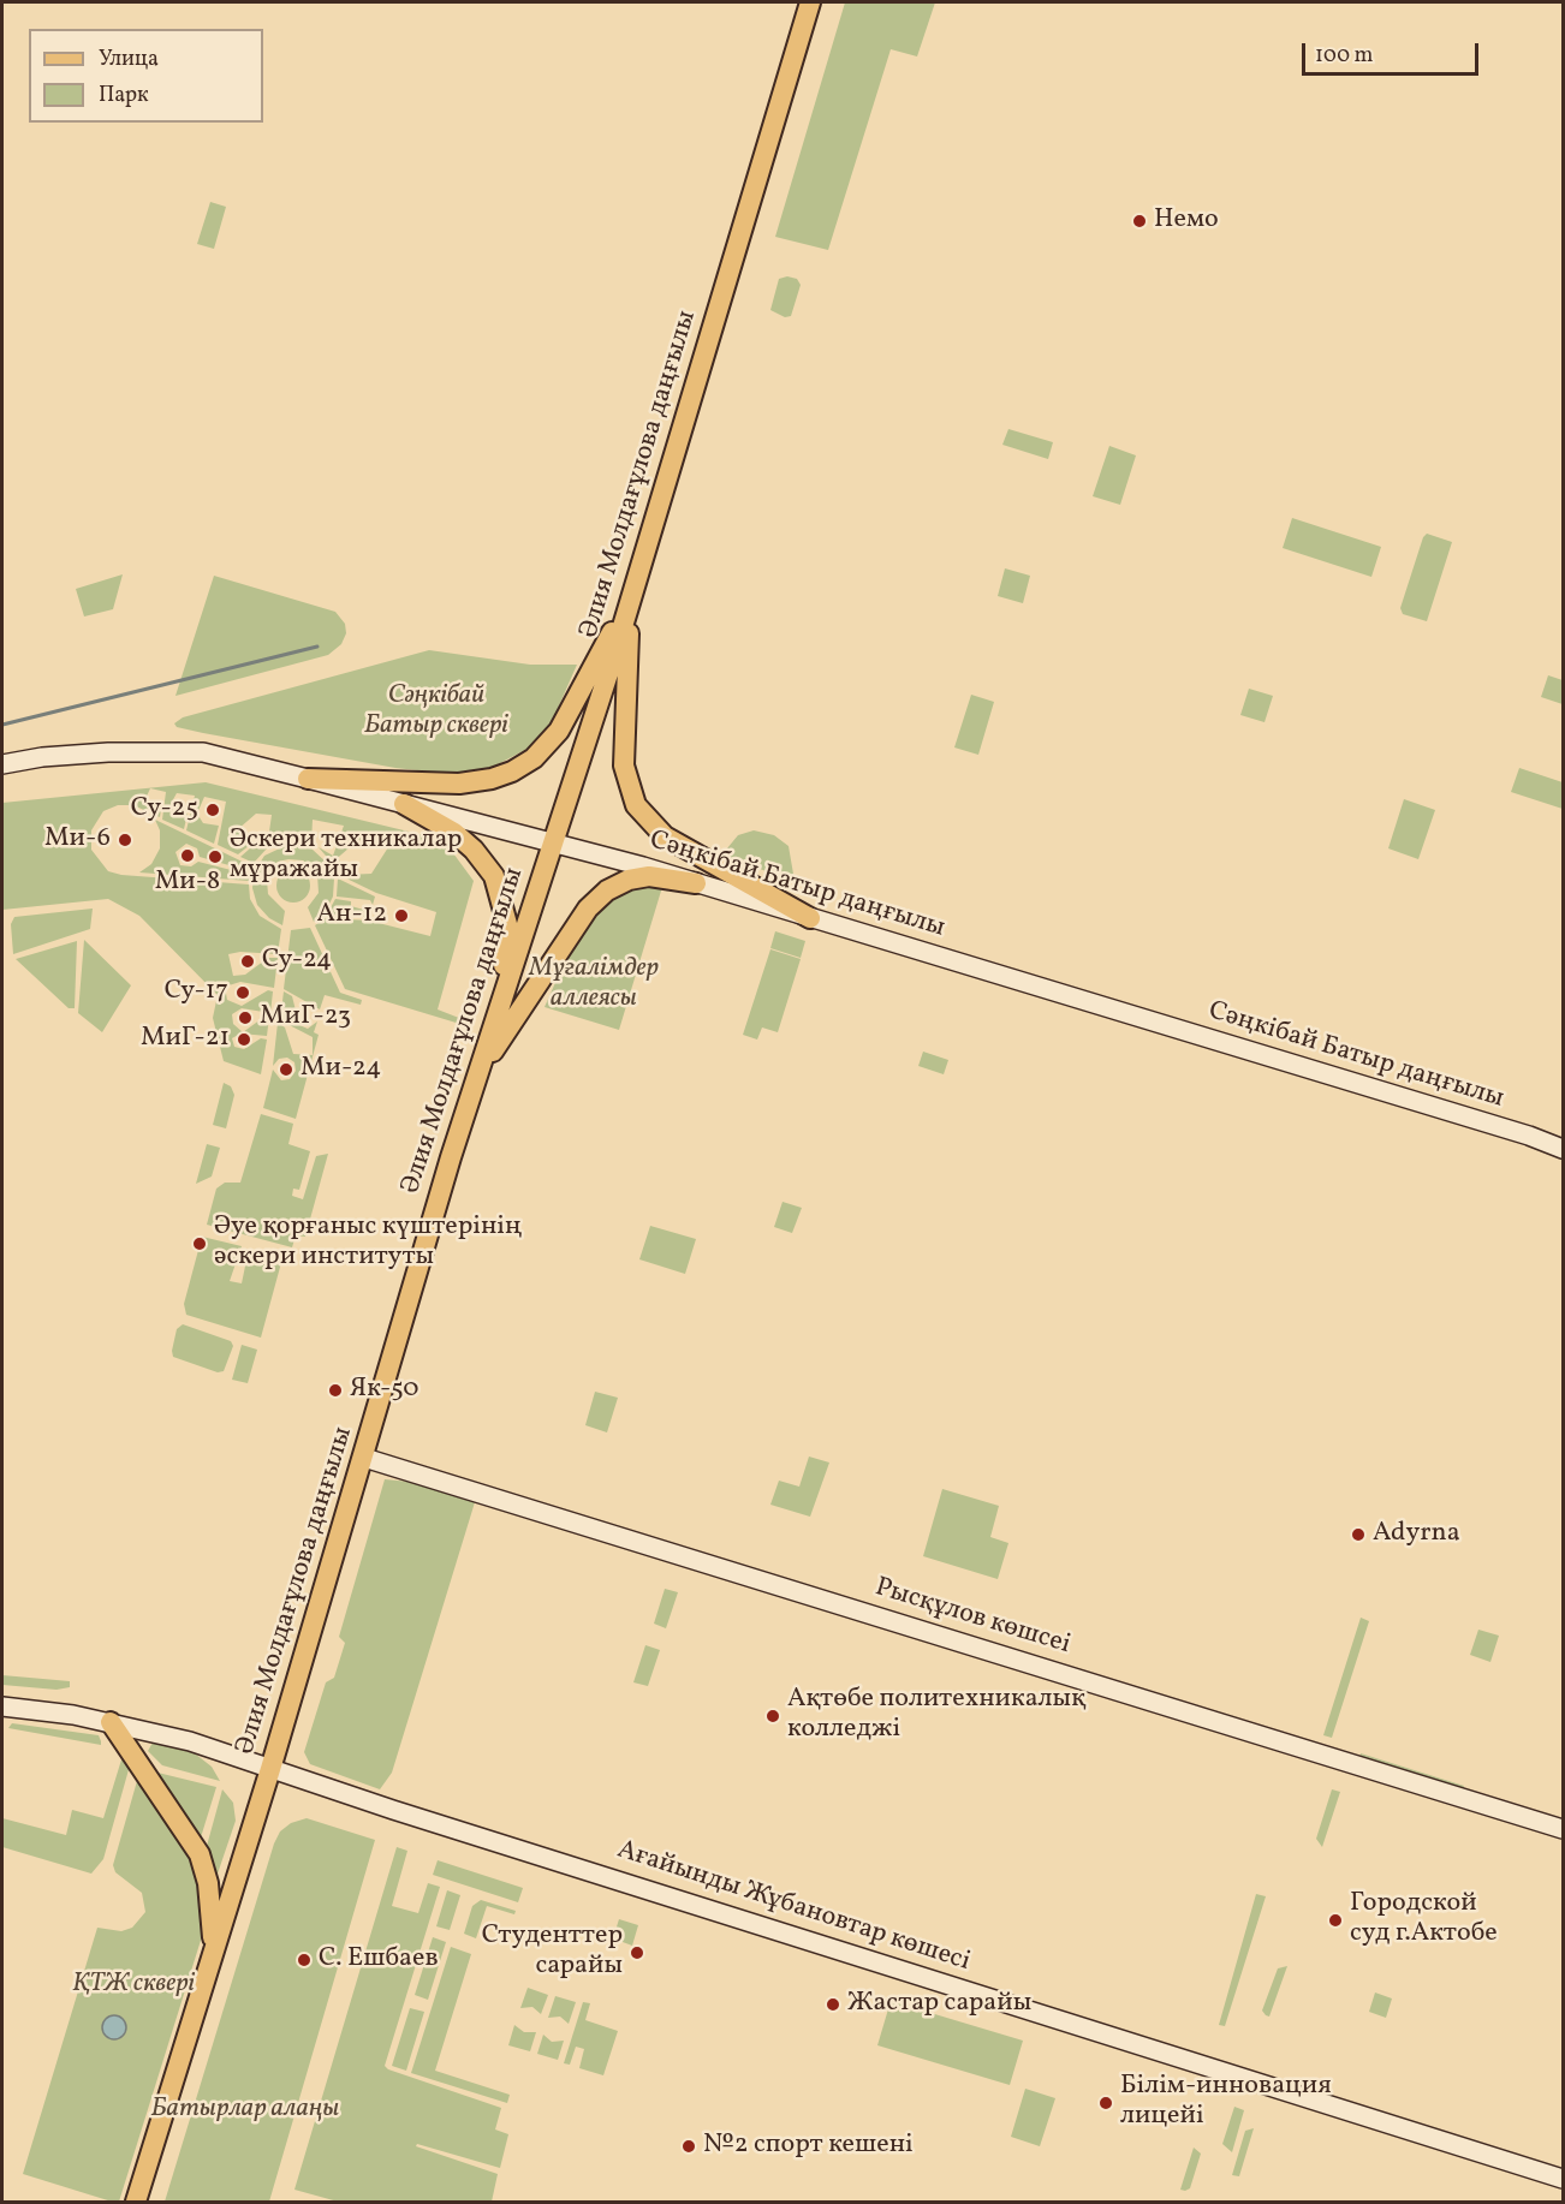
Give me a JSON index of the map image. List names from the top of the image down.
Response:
{
  "streets": {
    "main road": ["Әлия Молдағұлова даңғылы"],
    "street": ["Сәңкібай Батыр даңғылы", "Рысқұлов көшсеі", "Ағайынды Жұбановтар көшесі"]
  },
  "crossings": [
    ["Әлия Молдағұлова даңғылы", "Сәңкібай Батыр даңғылы"],
    ["Әлия Молдағұлова даңғылы", "Рысқұлов көшсеі"],
    ["Әлия Молдағұлова даңғылы", "Ағайынды Жұбановтар көшесі"]
  ],
  "parks": [
    "Сәңкібай Батыр сквері",
    "Мұғалімдер аллеясы",
    "ҚТЖ сквері",
    "Батырлар алаңы"
  ],
  "places": [
    "Немо",
    "Су-25",
    "Ми-6",
    "Ми-8",
    "Әскери техникалар мұражайы",
    "Ан-12",
    "Су-24",
    "Су-17",
    "МиГ-23",
    "МиГ-21",
    "Ми-24",
    "Әуе қорғаныс күштерінің әскери институты",
    "Як-50",
    "Adyrna",
    "Ақтөбе политехникалық колледжі",
    "Городской суд г.Актобе",
    "Студенттер сарайы",
    "С. Ешбаев",
    "Жастар сарайы",
    "Білім-инновация лицейі",
    "№2 спорт кешені"
  ],
  "legend": ["Улица", "Парк"],
  "scale_bar": "100 m"
}
